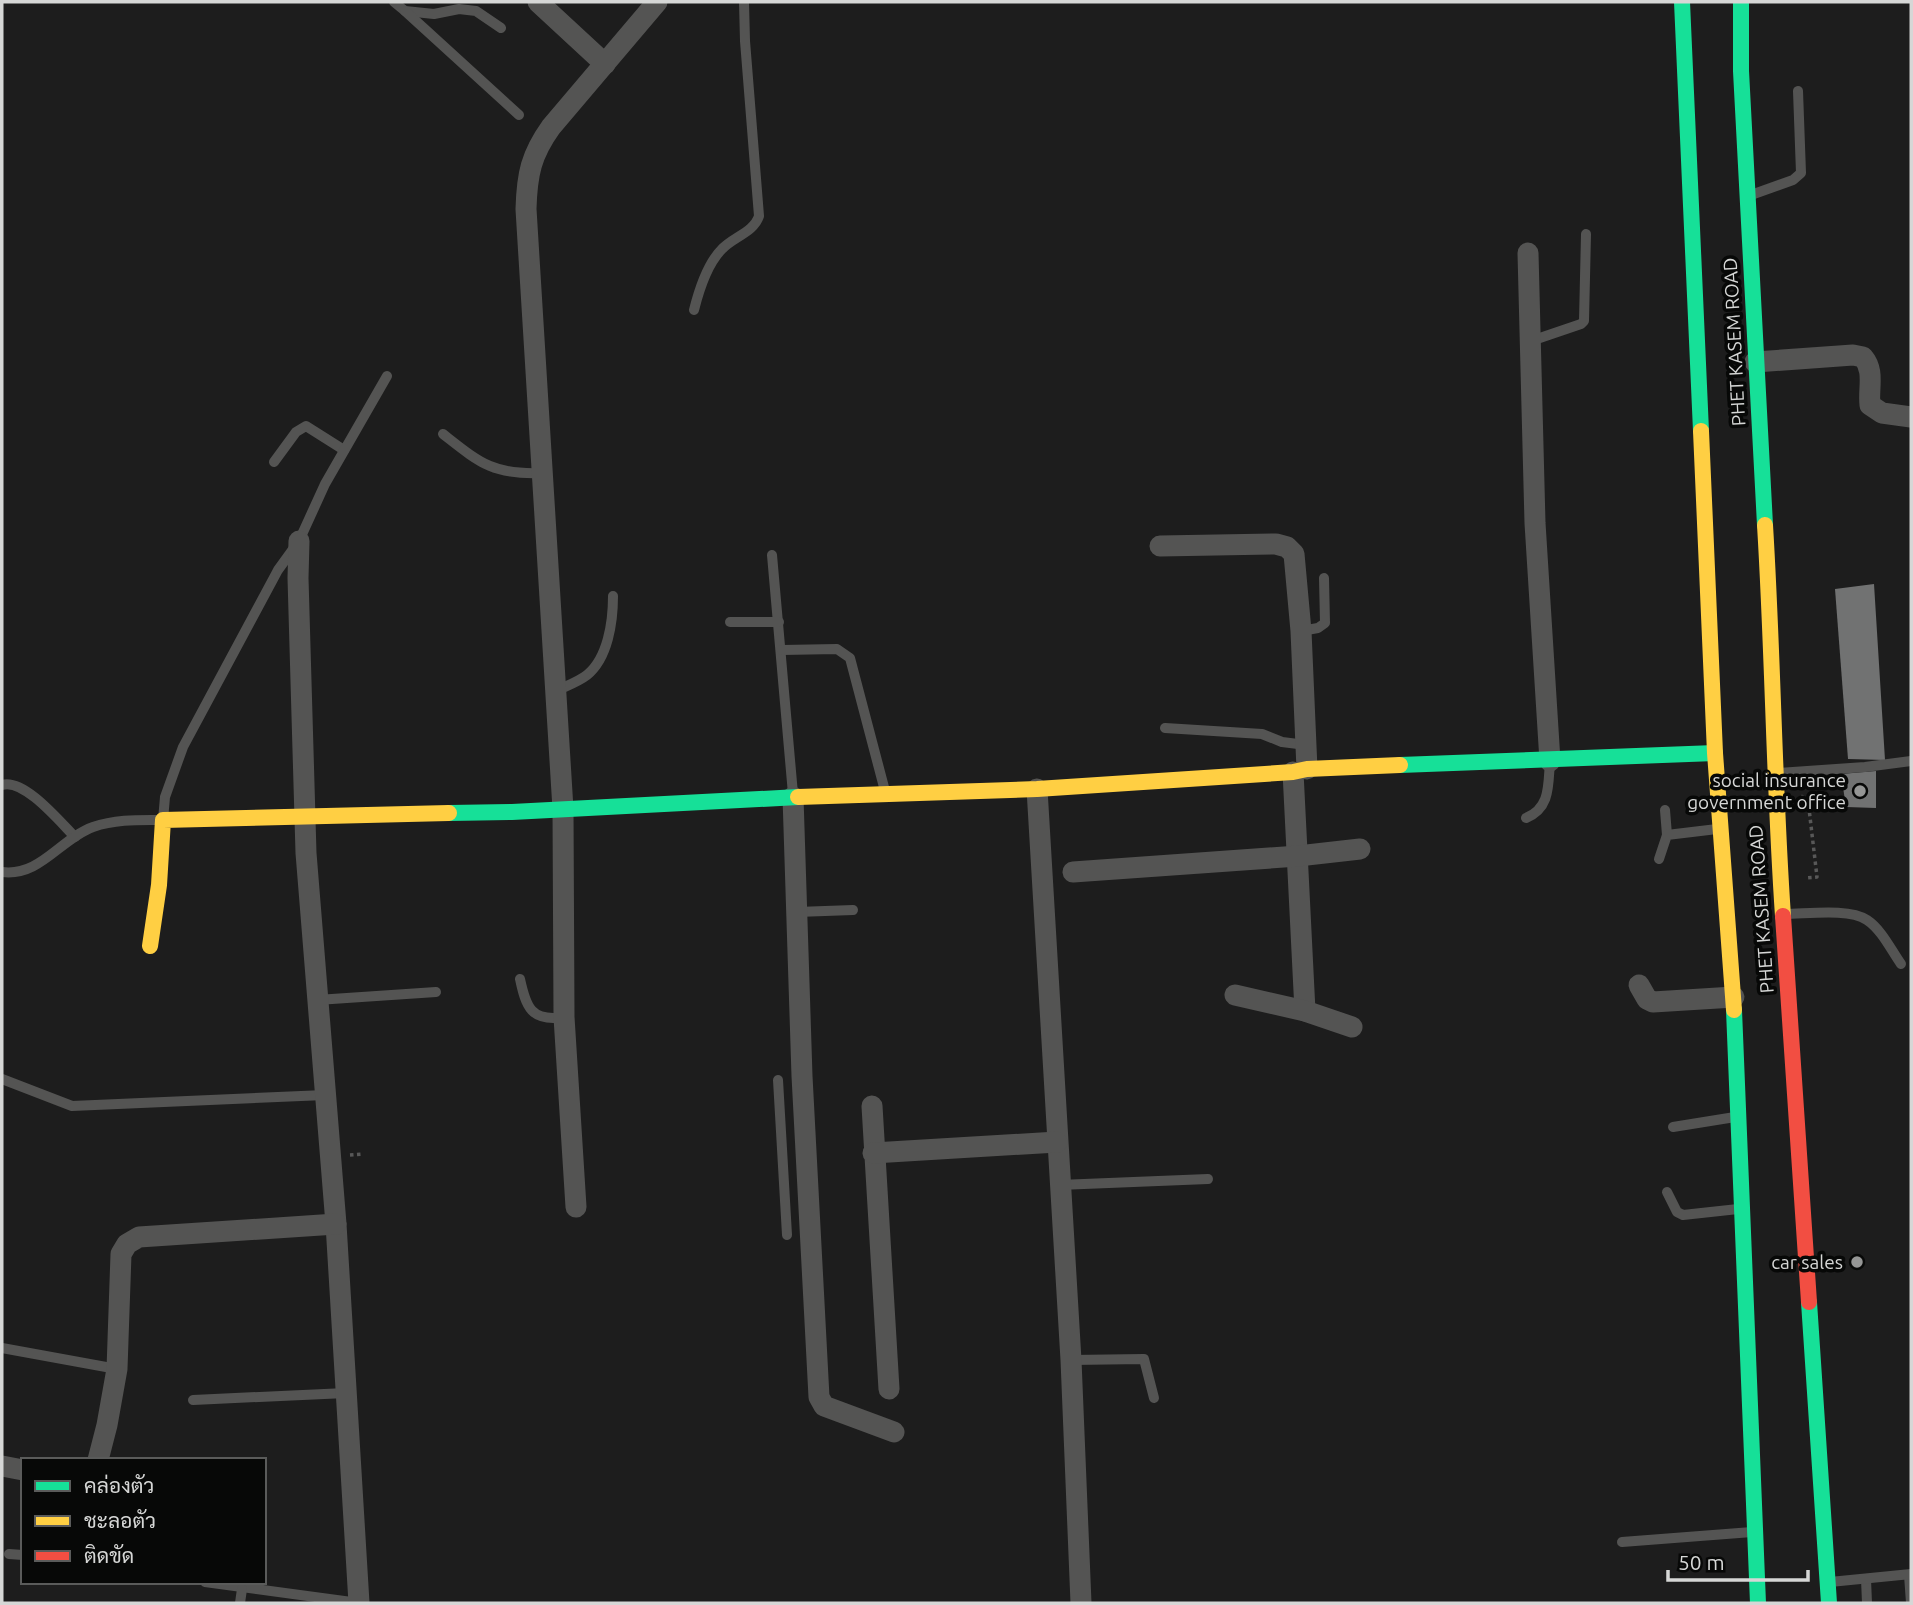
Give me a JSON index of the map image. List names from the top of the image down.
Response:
{
  "streets": {
    "main road": ["PHET KASEM ROAD"]
  },
  "places": ["social insurance government office", "car sales"],
  "legend": ["คล่องตัว", "ชะลอตัว", "ติดขัด"],
  "scale_bar": "50 m"
}
